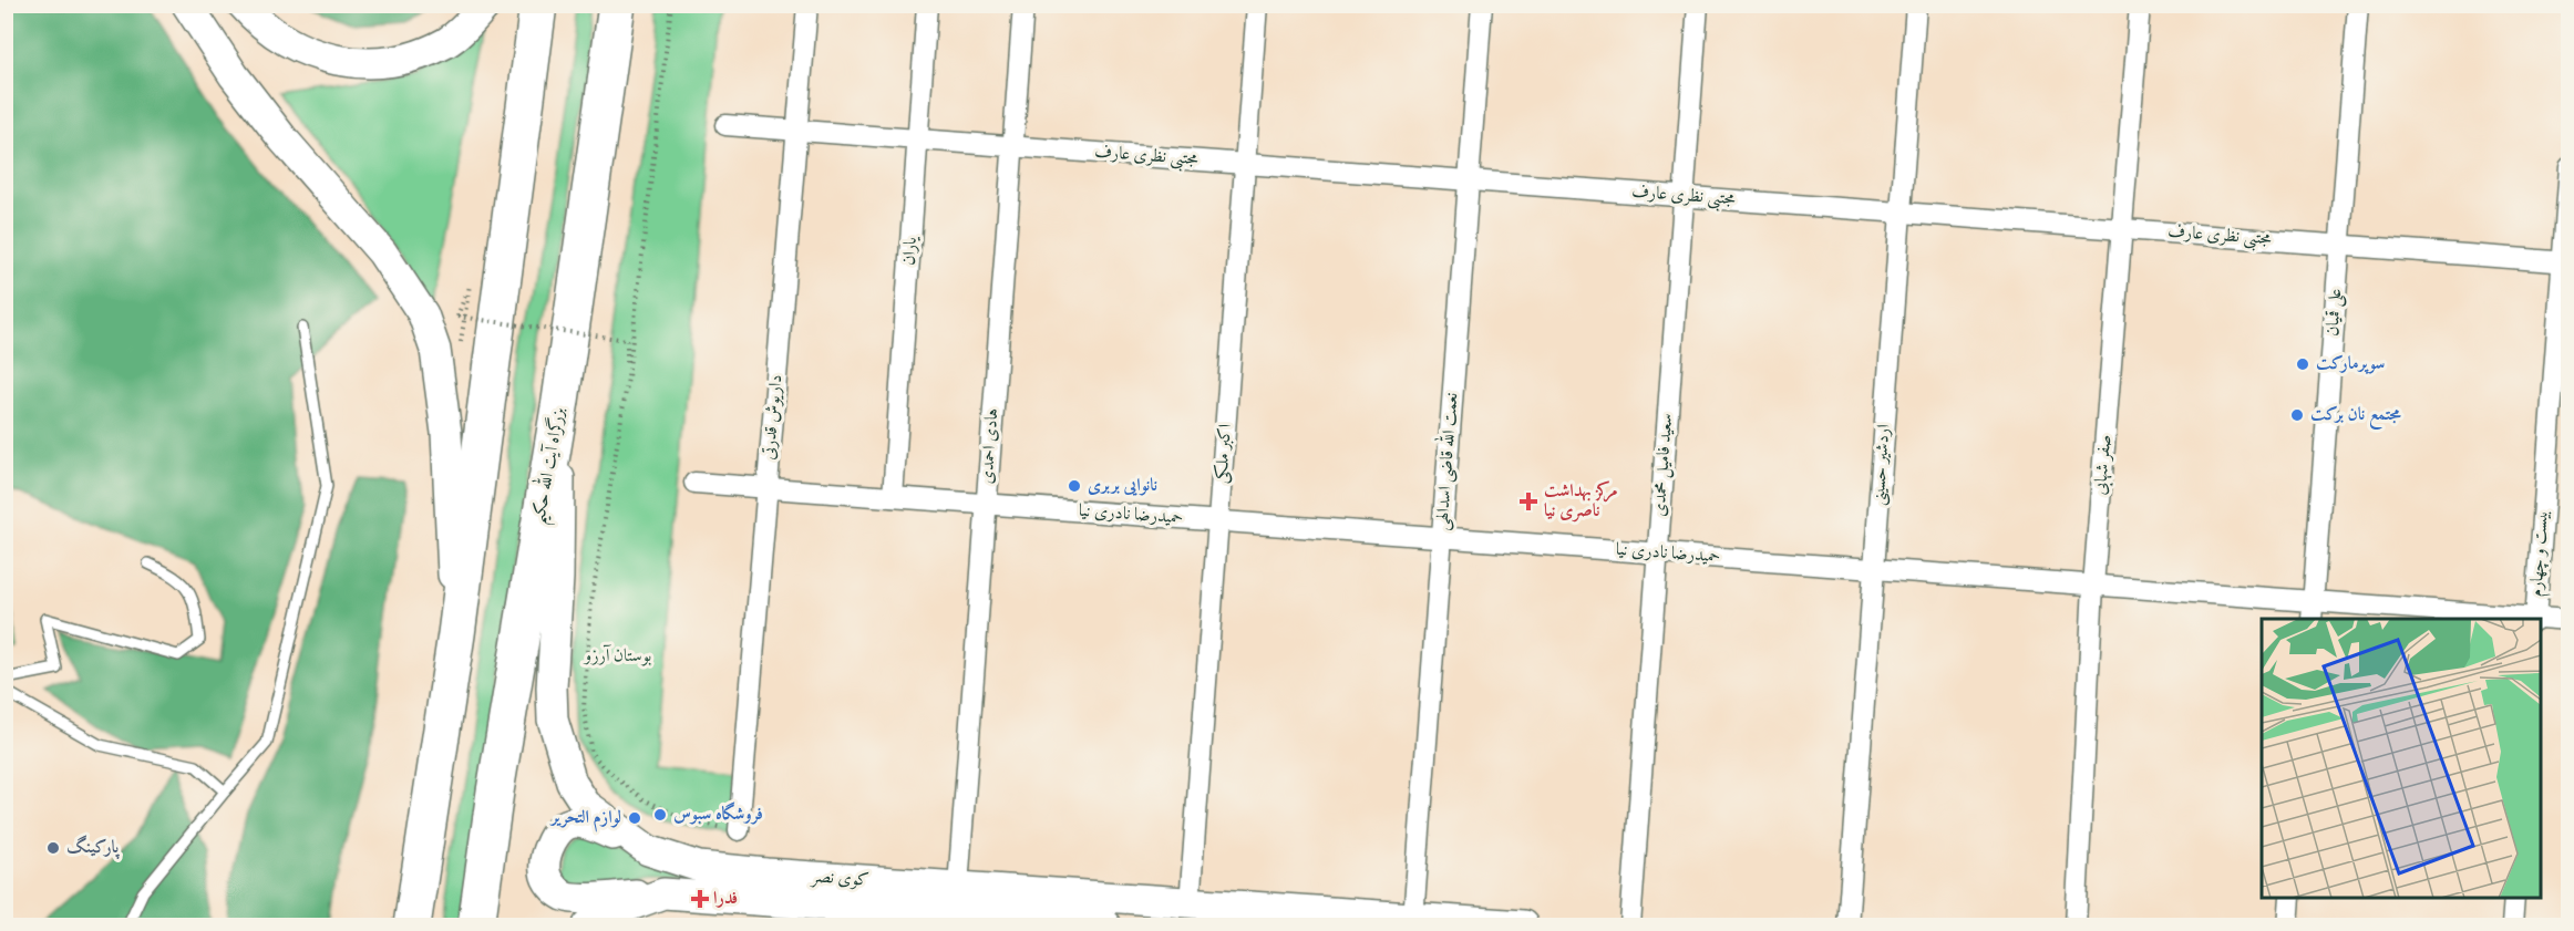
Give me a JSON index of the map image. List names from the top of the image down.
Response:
{
  "streets": {
    "highway": ["بزرگراه آیت الله حکیم"],
    "main road": ["کوی نصر"],
    "street": [
      "مجتبی نظری عارف",
      "یاران",
      "علی قمیان",
      "داریوش قدرتی",
      "هادی احمدی",
      "اکبر ملکی",
      "نعمت الله قاضی اسدالهی",
      "سعید فامیل محمدی",
      "اردشیر حسینی",
      "صفر شهابی",
      "حمیدرضا نادری نیا",
      "بیست و چهارم"
    ]
  },
  "crossings": [
    ["مجتبی نظری عارف", "یاران"],
    ["مجتبی نظری عارف", "علی قمیان"],
    ["مجتبی نظری عارف", "داریوش قدرتی"],
    ["مجتبی نظری عارف", "هادی احمدی"],
    ["مجتبی نظری عارف", "اکبر ملکی"],
    ["مجتبی نظری عارف", "نعمت الله قاضی اسدالهی"],
    ["مجتبی نظری عارف", "سعید فامیل محمدی"],
    ["مجتبی نظری عارف", "اردشیر حسینی"],
    ["مجتبی نظری عارف", "صفر شهابی"],
    ["مجتبی نظری عارف", "بیست و چهارم"],
    ["یاران", "حمیدرضا نادری نیا"],
    ["علی قمیان", "حمیدرضا نادری نیا"],
    ["داریوش قدرتی", "حمیدرضا نادری نیا"],
    ["هادی احمدی", "حمیدرضا نادری نیا"],
    ["هادی احمدی", "کوی نصر"],
    ["اکبر ملکی", "حمیدرضا نادری نیا"],
    ["اکبر ملکی", "کوی نصر"],
    ["نعمت الله قاضی اسدالهی", "حمیدرضا نادری نیا"],
    ["نعمت الله قاضی اسدالهی", "کوی نصر"],
    ["سعید فامیل محمدی", "حمیدرضا نادری نیا"],
    ["اردشیر حسینی", "حمیدرضا نادری نیا"],
    ["صفر شهابی", "حمیدرضا نادری نیا"],
    ["بزرگراه آیت الله حکیم", "کوی نصر"],
    ["حمیدرضا نادری نیا", "بیست و چهارم"]
  ],
  "parks": ["بوستان آرزو"],
  "places": {
    "other": [
      "سوپرمارکت",
      "مجتمع نان برکت",
      "نانوایی بربری",
      "فروشگاه سبوس",
      "لوازم التحریر",
      "پارکینگ"
    ],
    "health": ["مرکز بهداشت ناصری نیا", "فدرا"]
  }
}
